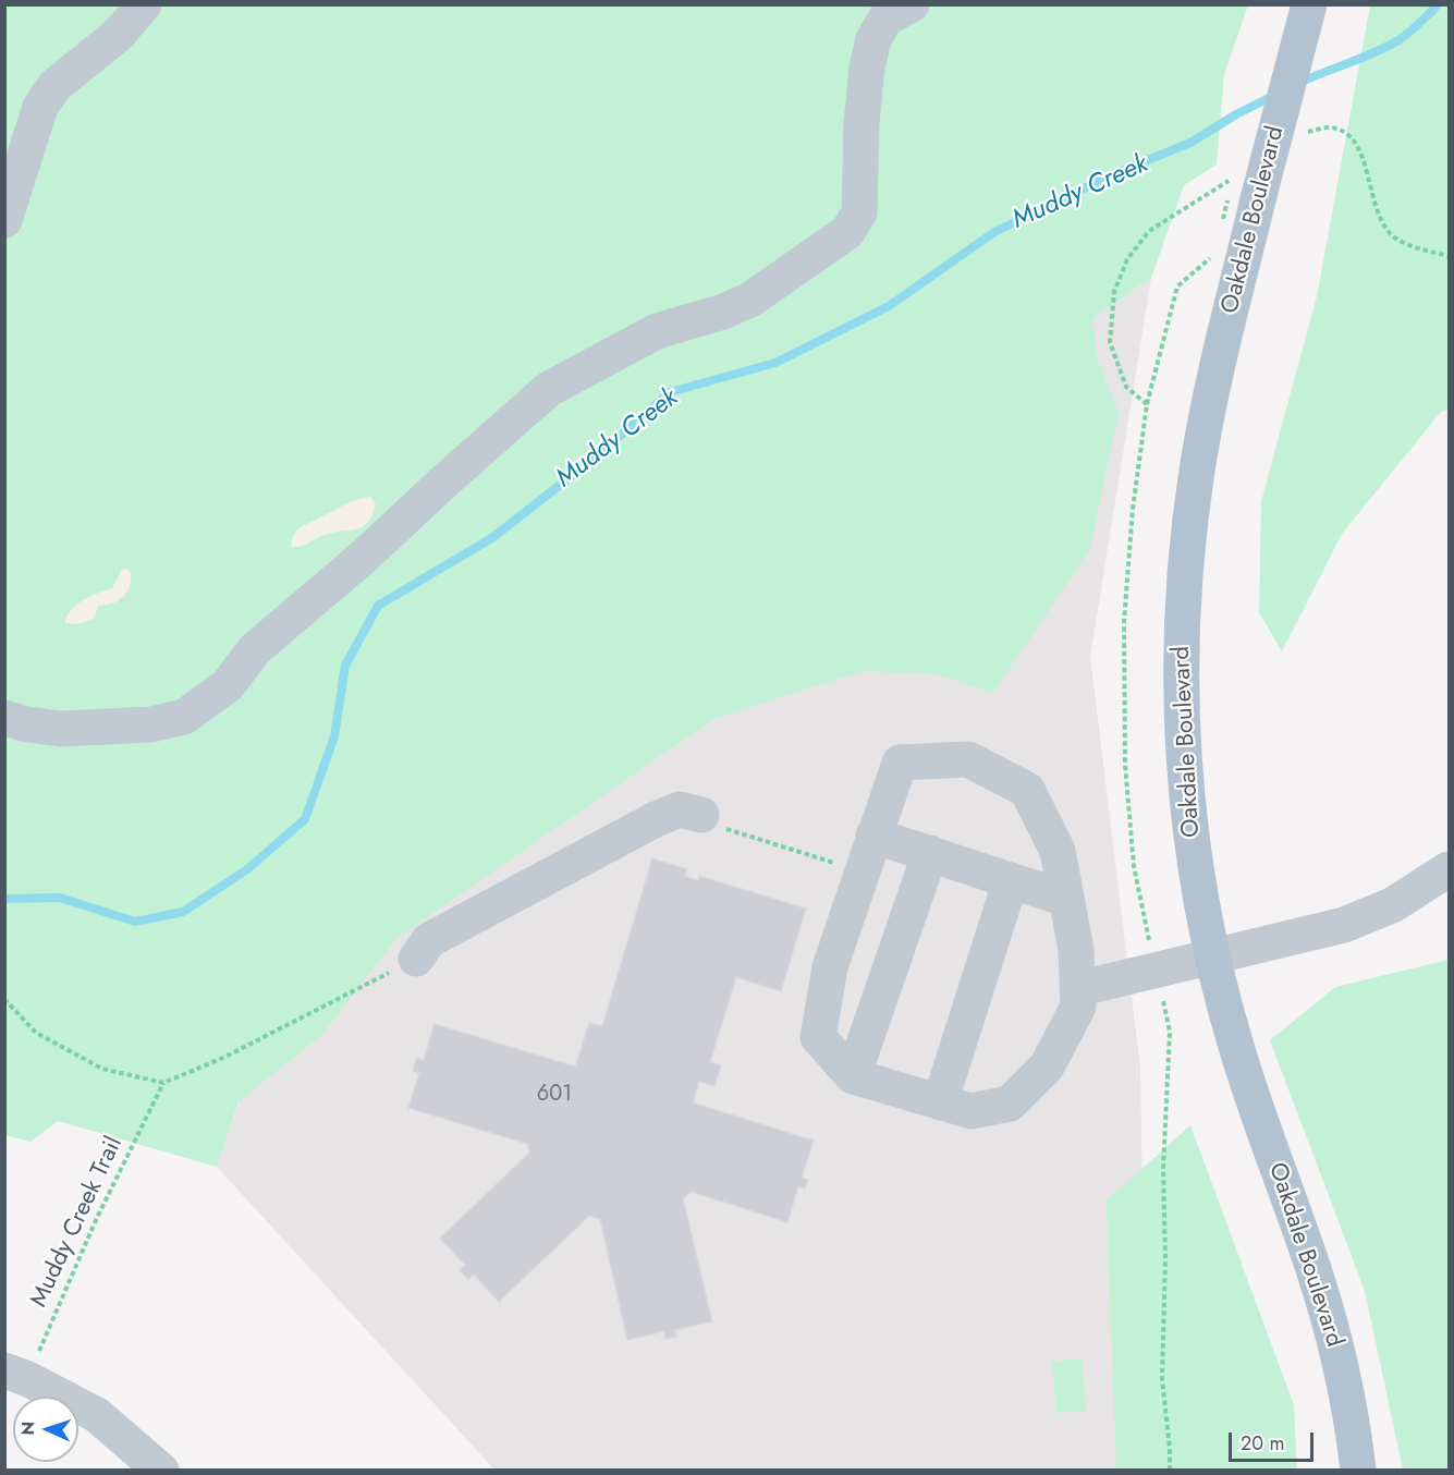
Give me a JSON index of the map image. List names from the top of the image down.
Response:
{
  "streets": {
    "main road": ["Oakdale Boulevard"],
    "path": ["Muddy Creek Trail"]
  },
  "water": ["Muddy Creek"],
  "house_numbers": ["601"],
  "scale_bar": "20 m",
  "north": "left"
}
